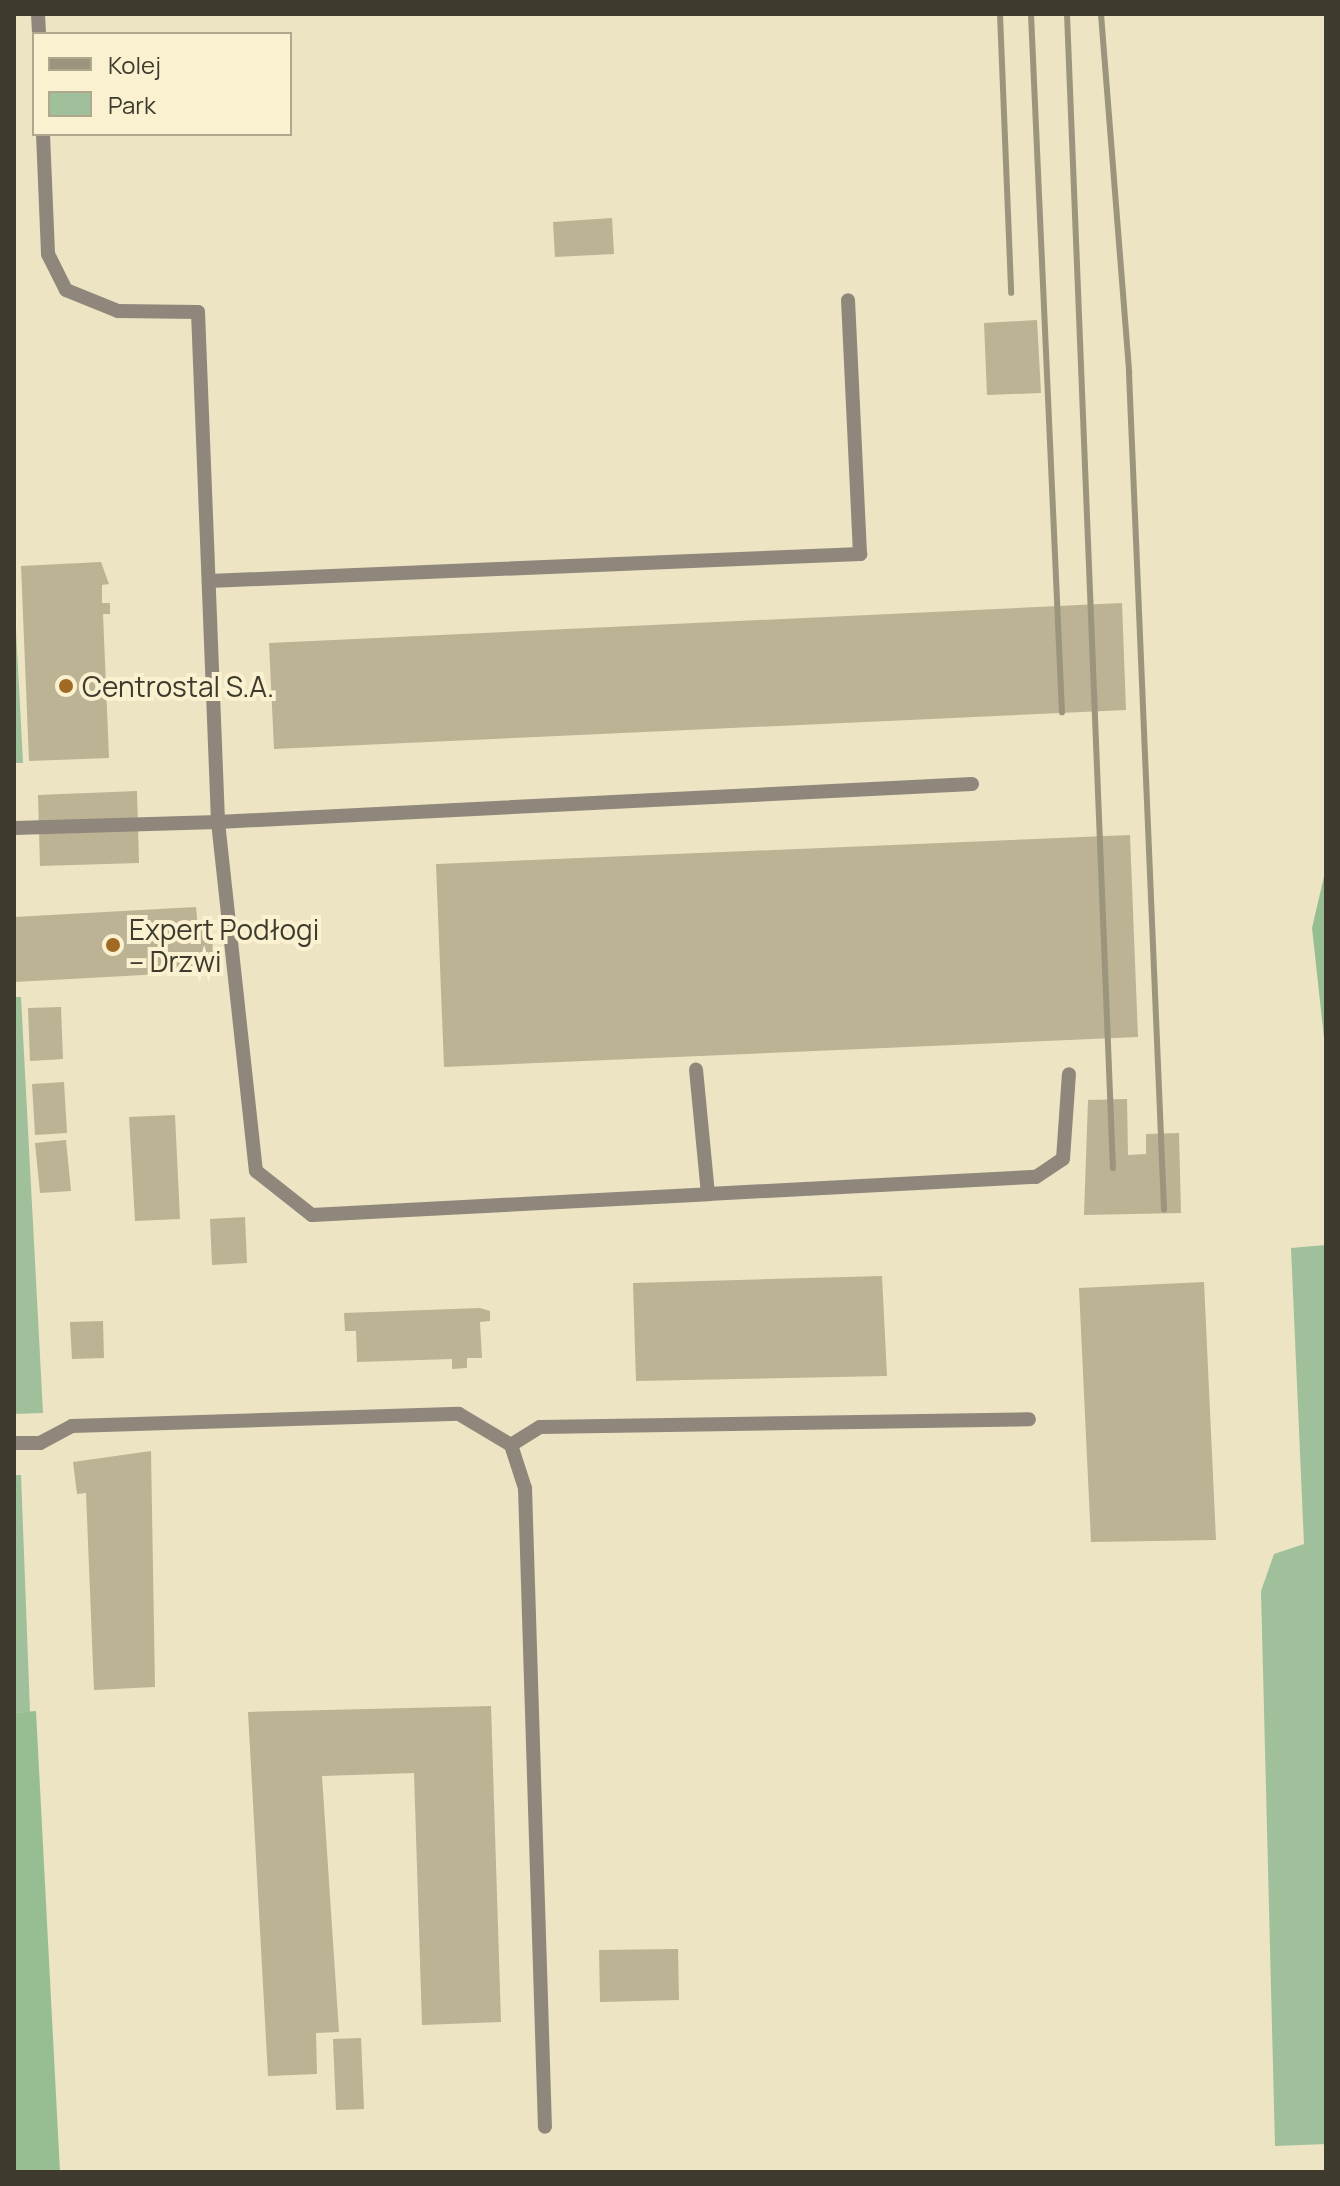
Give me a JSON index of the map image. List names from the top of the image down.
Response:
{
  "places": ["Centrostal S.A.", "Expert Podłogi – Drzwi"],
  "legend": ["Kolej", "Park"]
}
